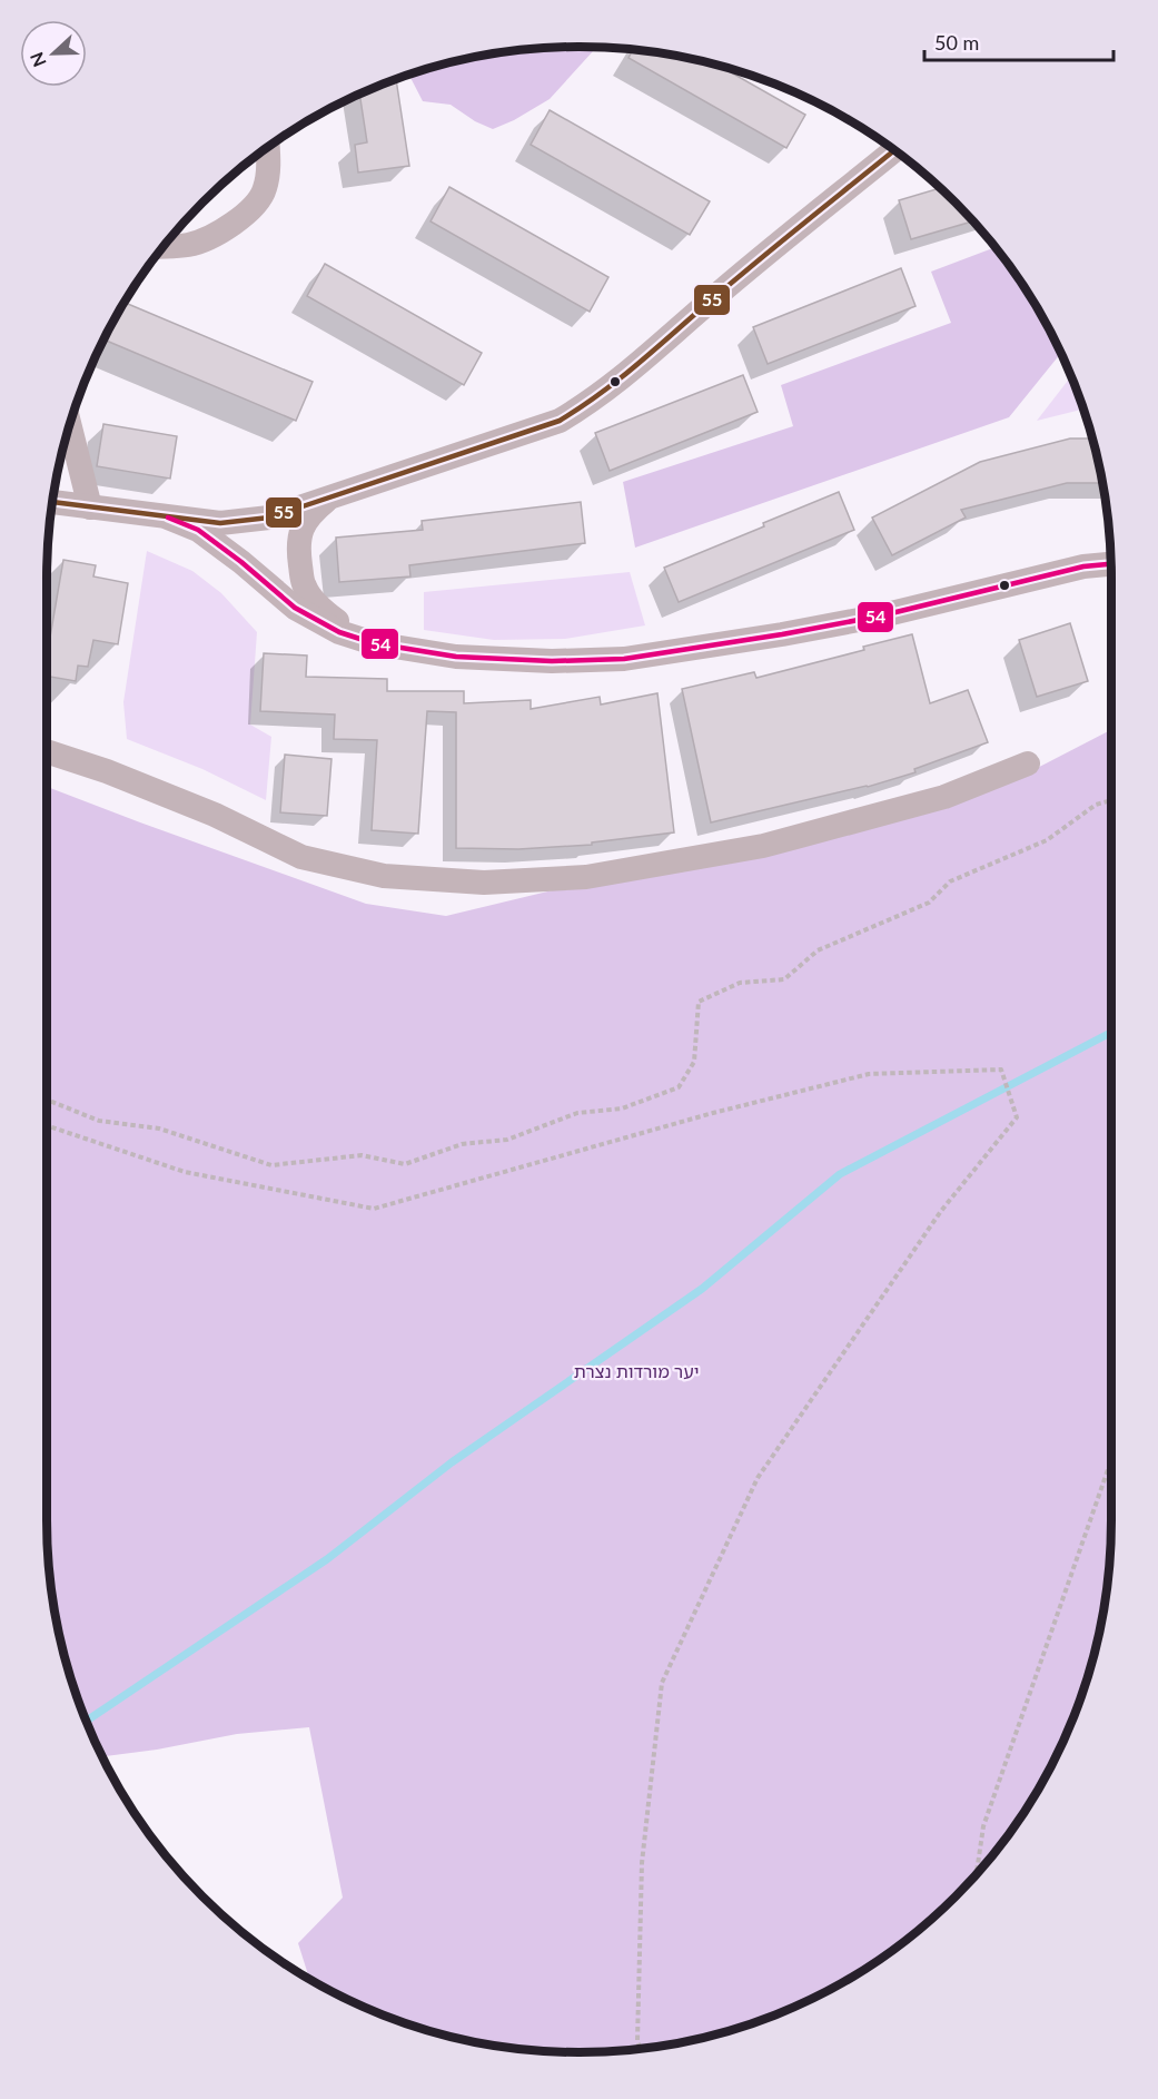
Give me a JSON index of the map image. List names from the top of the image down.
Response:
{
  "parks": ["יער מורדות נצרת"],
  "lines": ["transit line 55", "transit line 54"],
  "scale_bar": "50 m",
  "north": "left"
}
